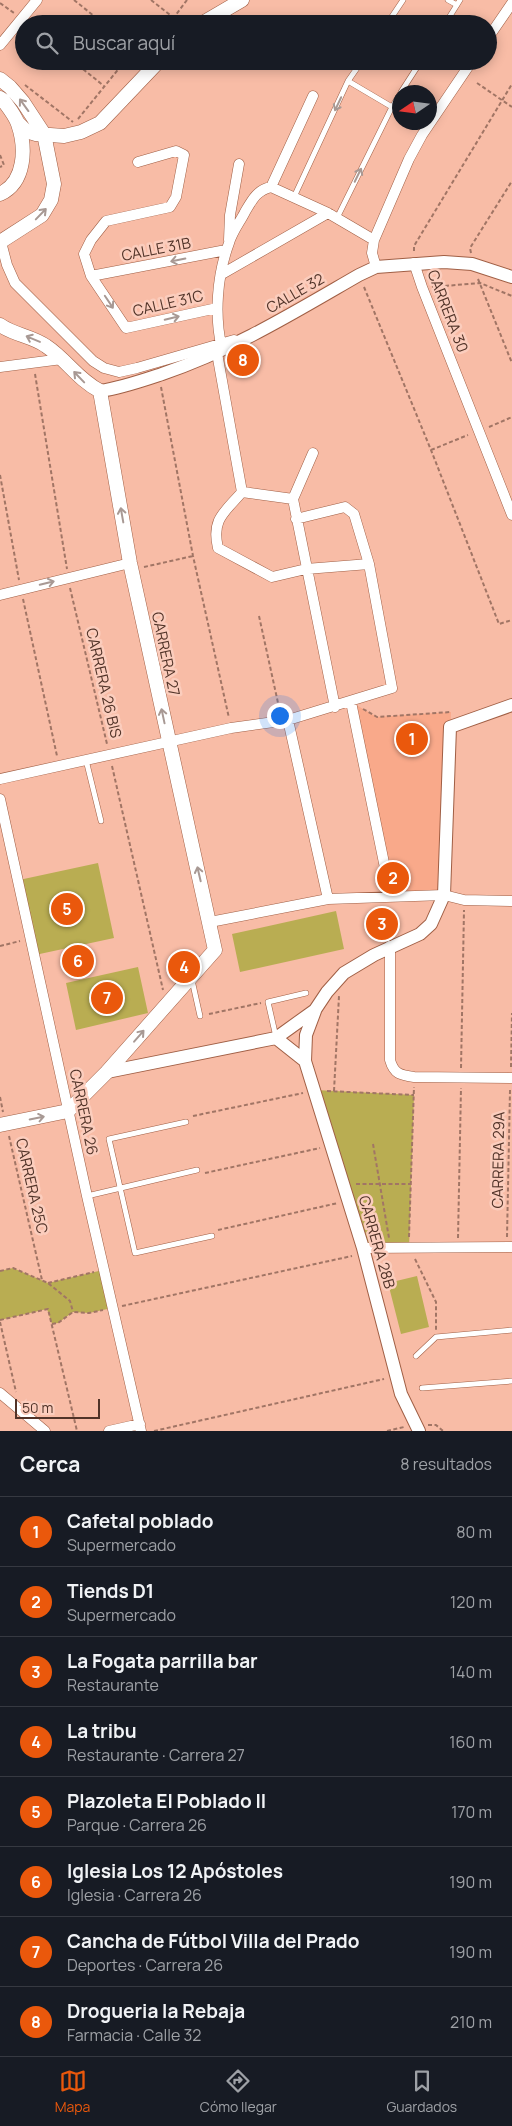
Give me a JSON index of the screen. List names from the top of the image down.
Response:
{
  "streets": {
    "main road": ["CARRERA 27"],
    "street": [
      "CALLE 31B",
      "CALLE 32",
      "CALLE 31C",
      "CARRERA 30",
      "CARRERA 26",
      "CARRERA 28B"
    ],
    "path": ["CARRERA 26 BIS", "CARRERA 29A", "CARRERA 25C"]
  },
  "crossings": [
    ["CALLE 31B", "CALLE 31C"],
    ["CALLE 32", "CARRERA 30"],
    ["CALLE 32", "CARRERA 27"]
  ],
  "one_way": ["CALLE 31B", "CALLE 31C", "CARRERA 27"],
  "scale_bar": "50 m",
  "north": "left",
  "page": {
    "search": "Buscar aquí",
    "pins": [
      "8",
      "1",
      "2",
      "5",
      "3",
      "6",
      "4",
      "7"
    ],
    "scale": "50 m",
    "heading": ["Cerca", "8 resultados"],
    "list": [
      {
        "mark": "1",
        "name": "Cafetal poblado",
        "note": "Supermercado",
        "value": "80 m"
      },
      {
        "mark": "2",
        "name": "Tiends D1",
        "note": "Supermercado",
        "value": "120 m"
      },
      {
        "mark": "3",
        "name": "La Fogata parrilla bar",
        "note": "Restaurante",
        "value": "140 m"
      },
      {
        "mark": "4",
        "name": "La tribu",
        "note": "Restaurante · Carrera 27",
        "value": "160 m"
      },
      {
        "mark": "5",
        "name": "Plazoleta El Poblado II",
        "note": "Parque · Carrera 26",
        "value": "170 m"
      },
      {
        "mark": "6",
        "name": "Iglesia Los 12 Apóstoles",
        "note": "Iglesia · Carrera 26",
        "value": "190 m"
      },
      {
        "mark": "7",
        "name": "Cancha de Fútbol Villa del Prado",
        "note": "Deportes · Carrera 26",
        "value": "190 m"
      },
      {
        "mark": "8",
        "name": "Drogueria la Rebaja",
        "note": "Farmacia · Calle 32",
        "value": "210 m"
      }
    ],
    "nav": ["Mapa", "Cómo llegar", "Guardados"]
  }
}
